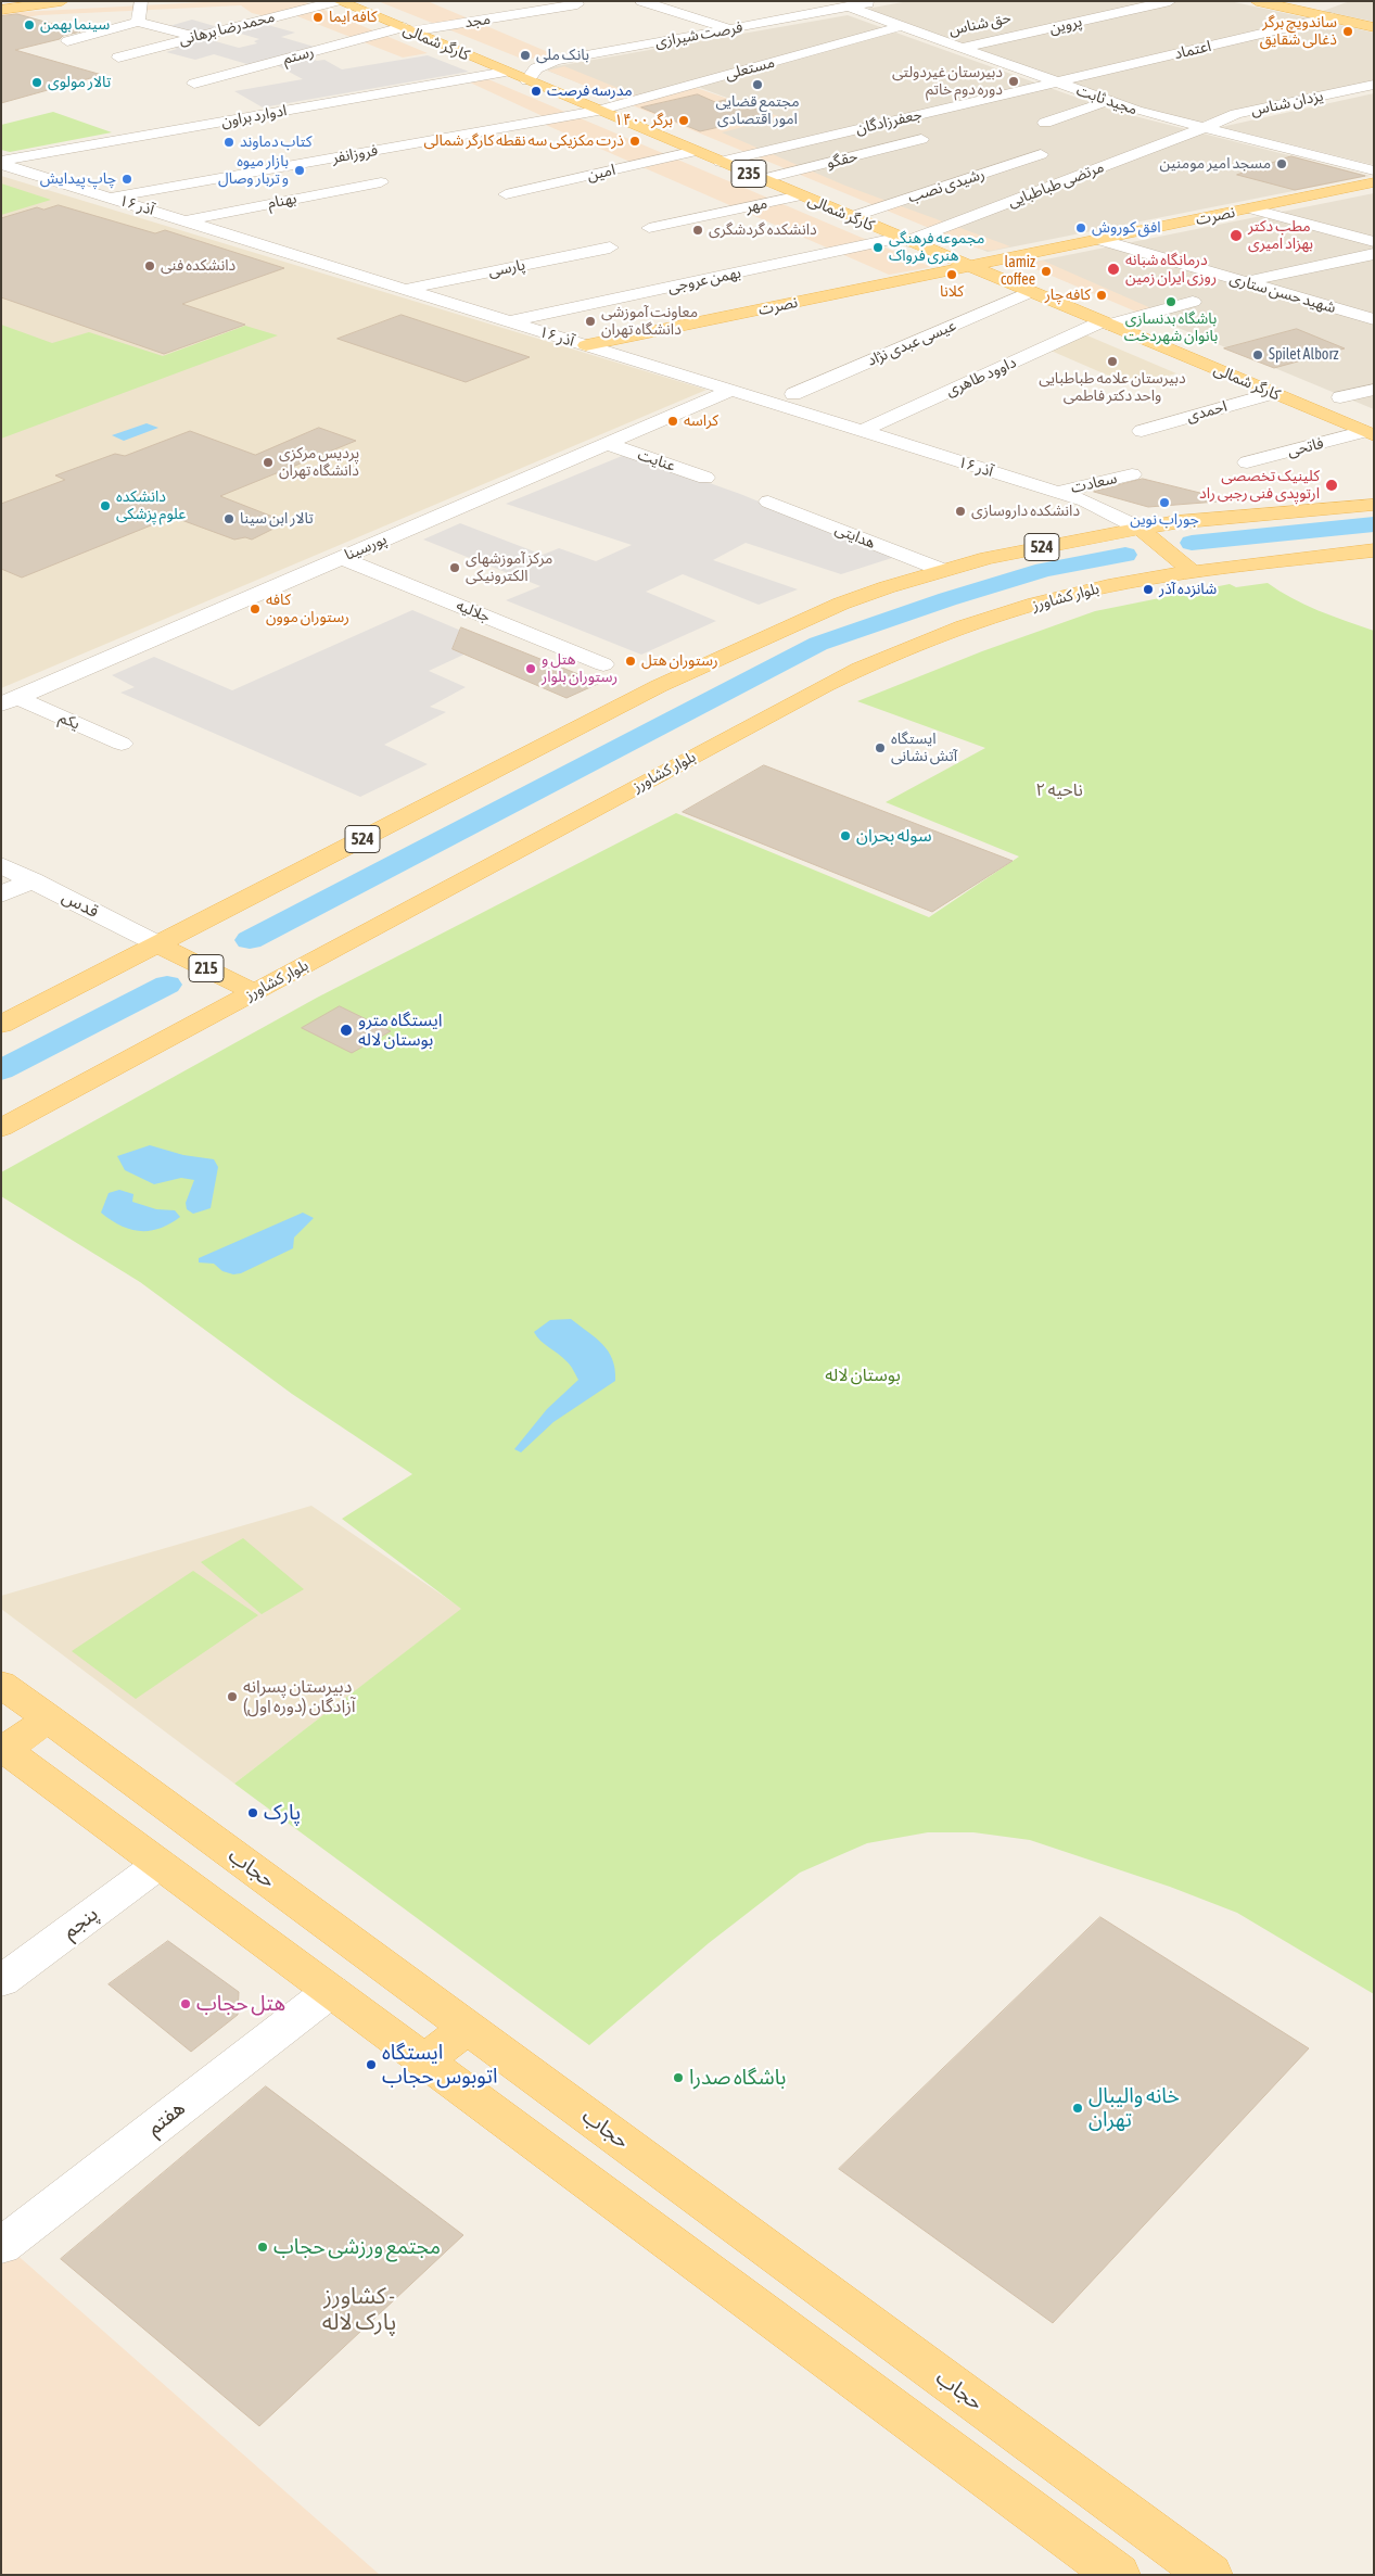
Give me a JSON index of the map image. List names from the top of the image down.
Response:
{
  "streets": {
    "main road": [
      "کارگر شمالی",
      "235",
      "نصرت",
      "524",
      "بلوار کشاورز",
      "215",
      "حجاب"
    ],
    "street": [
      "مجد",
      "حق شناس",
      "پروین",
      "محمدرضا برهانی",
      "فرصت شیرازی",
      "اعتماد",
      "رستم",
      "مستعلی",
      "مجید ثابت",
      "یزدان شناس",
      "ادوارد براون",
      "جعفرزادگان",
      "فروزانفر",
      "حقگو",
      "امین",
      "مرتضی طباطبایی",
      "رشیدی نصب",
      "بهنام",
      "۱۶ آذر",
      "مهر",
      "پارسی",
      "بهمن عروجی",
      "شهید حسن ستاری",
      "عیسی عبدی نژاد",
      "داوود طاهری",
      "احمدی",
      "فاتحی",
      "عنایت",
      "سعادت",
      "هدایتی",
      "پورسینا",
      "جلالیه",
      "یکم",
      "قدس",
      "پنجم",
      "هفتم"
    ]
  },
  "crossings": [
    ["مجد", "کارگر شمالی"],
    ["مجد", "رستم"],
    ["حق شناس", "مجید ثابت"],
    ["پروین", "مجید ثابت"],
    ["محمدرضا برهانی", "کارگر شمالی"],
    ["فرصت شیرازی", "کارگر شمالی"],
    ["فرصت شیرازی", "مجید ثابت"],
    ["کارگر شمالی", "رستم"],
    ["کارگر شمالی", "مستعلی"],
    ["کارگر شمالی", "ادوارد براون"],
    ["کارگر شمالی", "جعفرزادگان"],
    ["کارگر شمالی", "فروزانفر"],
    ["کارگر شمالی", "حقگو"],
    ["کارگر شمالی", "امین"],
    ["کارگر شمالی", "مرتضی طباطبایی"],
    ["کارگر شمالی", "رشیدی نصب"],
    ["کارگر شمالی", "مهر"],
    ["کارگر شمالی", "نصرت"],
    ["کارگر شمالی", "بهمن عروجی"],
    ["کارگر شمالی", "عیسی عبدی نژاد"],
    ["کارگر شمالی", "داوود طاهری"],
    ["کارگر شمالی", "احمدی"],
    ["کارگر شمالی", "فاتحی"],
    ["اعتماد", "مجید ثابت"],
    ["اعتماد", "جعفرزادگان"],
    ["مستعلی", "مجید ثابت"],
    ["مستعلی", "فروزانفر"],
    ["مجید ثابت", "یزدان شناس"],
    ["مجید ثابت", "جعفرزادگان"],
    ["مجید ثابت", "مرتضی طباطبایی"],
    ["یزدان شناس", "مرتضی طباطبایی"],
    ["ادوارد براون", "۱۶ آذر"],
    ["فروزانفر", "۱۶ آذر"],
    ["مرتضی طباطبایی", "بهمن عروجی"],
    ["بهنام", "۱۶ آذر"],
    ["۱۶ آذر", "نصرت"],
    ["۱۶ آذر", "پارسی"],
    ["۱۶ آذر", "بهمن عروجی"],
    ["۱۶ آذر", "داوود طاهری"],
    ["۱۶ آذر", "سعادت"],
    ["۱۶ آذر", "پورسینا"],
    ["۱۶ آذر", "524"],
    ["نصرت", "شهید حسن ستاری"],
    ["عنایت", "پورسینا"],
    ["هدایتی", "524"],
    ["پورسینا", "جلالیه"],
    ["پورسینا", "یکم"],
    ["524", "قدس"],
    ["524", "215"],
    ["بلوار کشاورز", "215"],
    ["قدس", "215"]
  ],
  "districts": ["ناحیه ۲", "کشاورز - پارک لاله"],
  "parks": ["بوستان لاله"],
  "places": [
    "کافه ایما",
    "سینما بهمن",
    "ساندویچ برگر ذغالی شقایق",
    "بانک ملی",
    "دبیرستان غیردولتی دوره دوم خاتم",
    "تالار مولوی",
    "مجتمع قضایی امور اقتصادی",
    "مدرسه فرصت",
    "برگر ١۴٠٠",
    "ذرت مکزیکی سه نقطه کارگر شمالی",
    "کتاب دماوند",
    "مسجد امیر مومنین",
    "بازار میوه و تربار وصال",
    "چاپ پیدایش",
    "افق کوروش",
    "دانشکده گردشگری",
    "مطب دکتر بهزاد امیری",
    "مجموعه فرهنگی هنری فرواک",
    "دانشکده فنی",
    "درمانگاه شبانه روزی ایران زمین",
    "lamiz coffee",
    "کلانا",
    "کافه چار",
    "باشگاه بدنسازی بانوان شهردخت",
    "معاونت آموزشی دانشگاه تهران",
    "Spilet Alborz",
    "دبیرستان علامه طباطبایی واحد دکتر فاطمی",
    "کراسه",
    "پردیس مرکزی دانشگاه‌ تهران",
    "کلینیک تخصصی ارتوپدی فنی رجبی راد",
    "جوراب نوین",
    "دانشکده علوم پزشکی",
    "دانشکده داروسازی",
    "تالار ابن سینا",
    "مرکز آموزشهای الکترونیکی",
    "شانزده آذر",
    "کافه رستوران موون",
    "رستوران هتل",
    "هتل و رستوران بلوار",
    "ایستگاه آتش نشانی",
    "سوله بحران",
    "ایستگاه مترو بوستان لاله",
    "دبيرستان پسرانه آزادگان (دوره اول)",
    "پارک",
    "هتل حجاب",
    "ایستگاه اتوبوس حجاب",
    "باشگاه صدرا",
    "خانه والیبال تهران",
    "مجتمع ورزشی حجاب"
  ]
}
